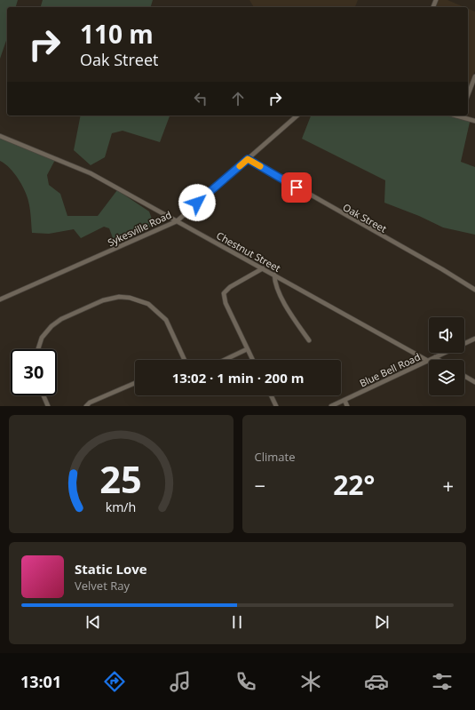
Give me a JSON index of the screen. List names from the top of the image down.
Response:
{
  "streets": {
    "street": [
      "Oak Street",
      "Sykesville Road",
      "Chestnut Street",
      "Blue Bell Road"
    ]
  },
  "crossings": [
    ["Oak Street", "Sykesville Road"],
    ["Sykesville Road", "Chestnut Street"],
    ["Chestnut Street", "Blue Bell Road"]
  ],
  "page": {
    "turn": ["110 m", "Oak Street"],
    "limit": "30",
    "trip": "13:02 · 1 min · 200 m",
    "tile": "Climate",
    "heat": ["−", "22°", "+"],
    "song": ["Static Love", "Velvet Ray"],
    "tabs": "13:01",
    "gauge": ["25", "km/h"]
  }
}
